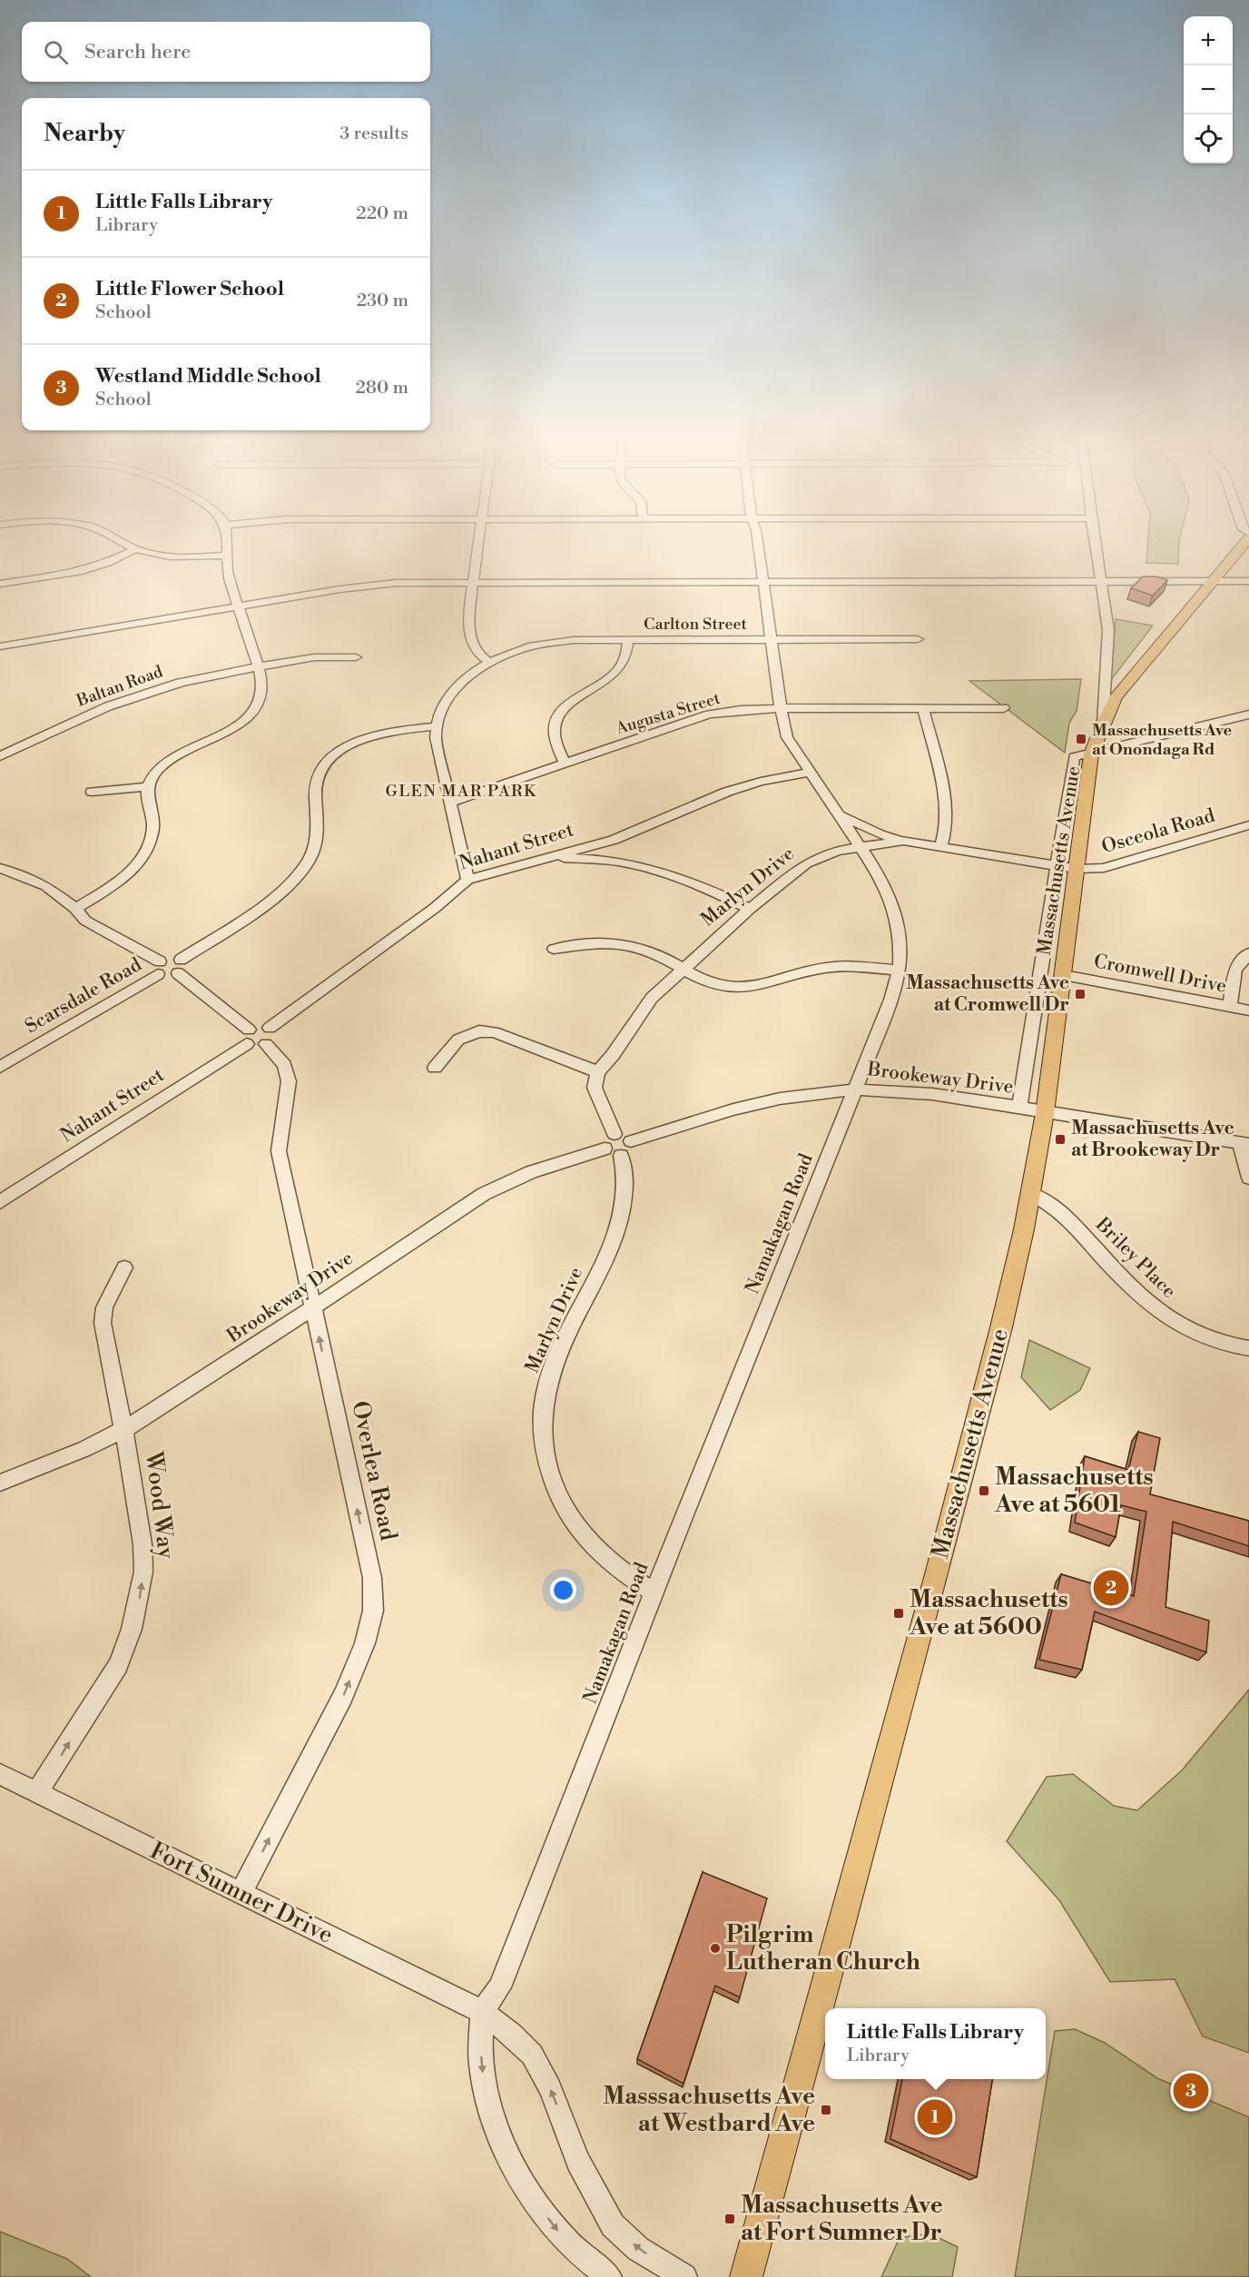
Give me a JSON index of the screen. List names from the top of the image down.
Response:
{
  "streets": {
    "main road": ["Massachusetts Avenue"],
    "street": [
      "Carlton Street",
      "Baltan Road",
      "Augusta Street",
      "Osceola Road",
      "Nahant Street",
      "Marlyn Drive",
      "Cromwell Drive",
      "Scarsdale Road",
      "Brookeway Drive",
      "Namakagan Road",
      "Briley Place",
      "Overlea Road",
      "Wood Way",
      "Fort Sumner Drive"
    ]
  },
  "crossings": [
    ["Carlton Street", "Namakagan Road"],
    ["Augusta Street", "Namakagan Road"],
    ["Osceola Road", "Massachusetts Avenue"],
    ["Osceola Road", "Marlyn Drive"],
    ["Nahant Street", "Namakagan Road"],
    ["Massachusetts Avenue", "Marlyn Drive"],
    ["Massachusetts Avenue", "Cromwell Drive"],
    ["Massachusetts Avenue", "Brookeway Drive"],
    ["Massachusetts Avenue", "Briley Place"],
    ["Marlyn Drive", "Brookeway Drive"],
    ["Marlyn Drive", "Namakagan Road"],
    ["Brookeway Drive", "Namakagan Road"],
    ["Brookeway Drive", "Overlea Road"],
    ["Brookeway Drive", "Wood Way"],
    ["Namakagan Road", "Fort Sumner Drive"],
    ["Overlea Road", "Fort Sumner Drive"],
    ["Wood Way", "Fort Sumner Drive"]
  ],
  "one_way": ["Overlea Road", "Wood Way"],
  "districts": ["GLEN MAR PARK"],
  "places": {
    "transit": [
      "Massachusetts Ave at Onondaga Rd",
      "Massachusetts Ave at Cromwell Dr",
      "Massachusetts Ave at Brookeway Dr",
      "Massachusetts Ave at 5601",
      "Massachusetts Ave at 5600",
      "Masssachusetts Ave at Westbard Ave",
      "Massachusetts Ave at Fort Sumner Dr"
    ],
    "other": ["Pilgrim Lutheran Church"]
  },
  "page": {
    "map_buttons": ["+", "−"],
    "search": "Search here",
    "heading": ["Nearby", "3 results"],
    "list": [
      {
        "mark": "1",
        "name": "Little Falls Library",
        "note": "Library",
        "value": "220 m"
      },
      {
        "mark": "2",
        "name": "Little Flower School",
        "note": "School",
        "value": "230 m"
      },
      {
        "mark": "3",
        "name": "Westland Middle School",
        "note": "School",
        "value": "280 m"
      }
    ],
    "pins": ["2", "3", "1"],
    "popup": ["Little Falls Library", "Library"]
  }
}
